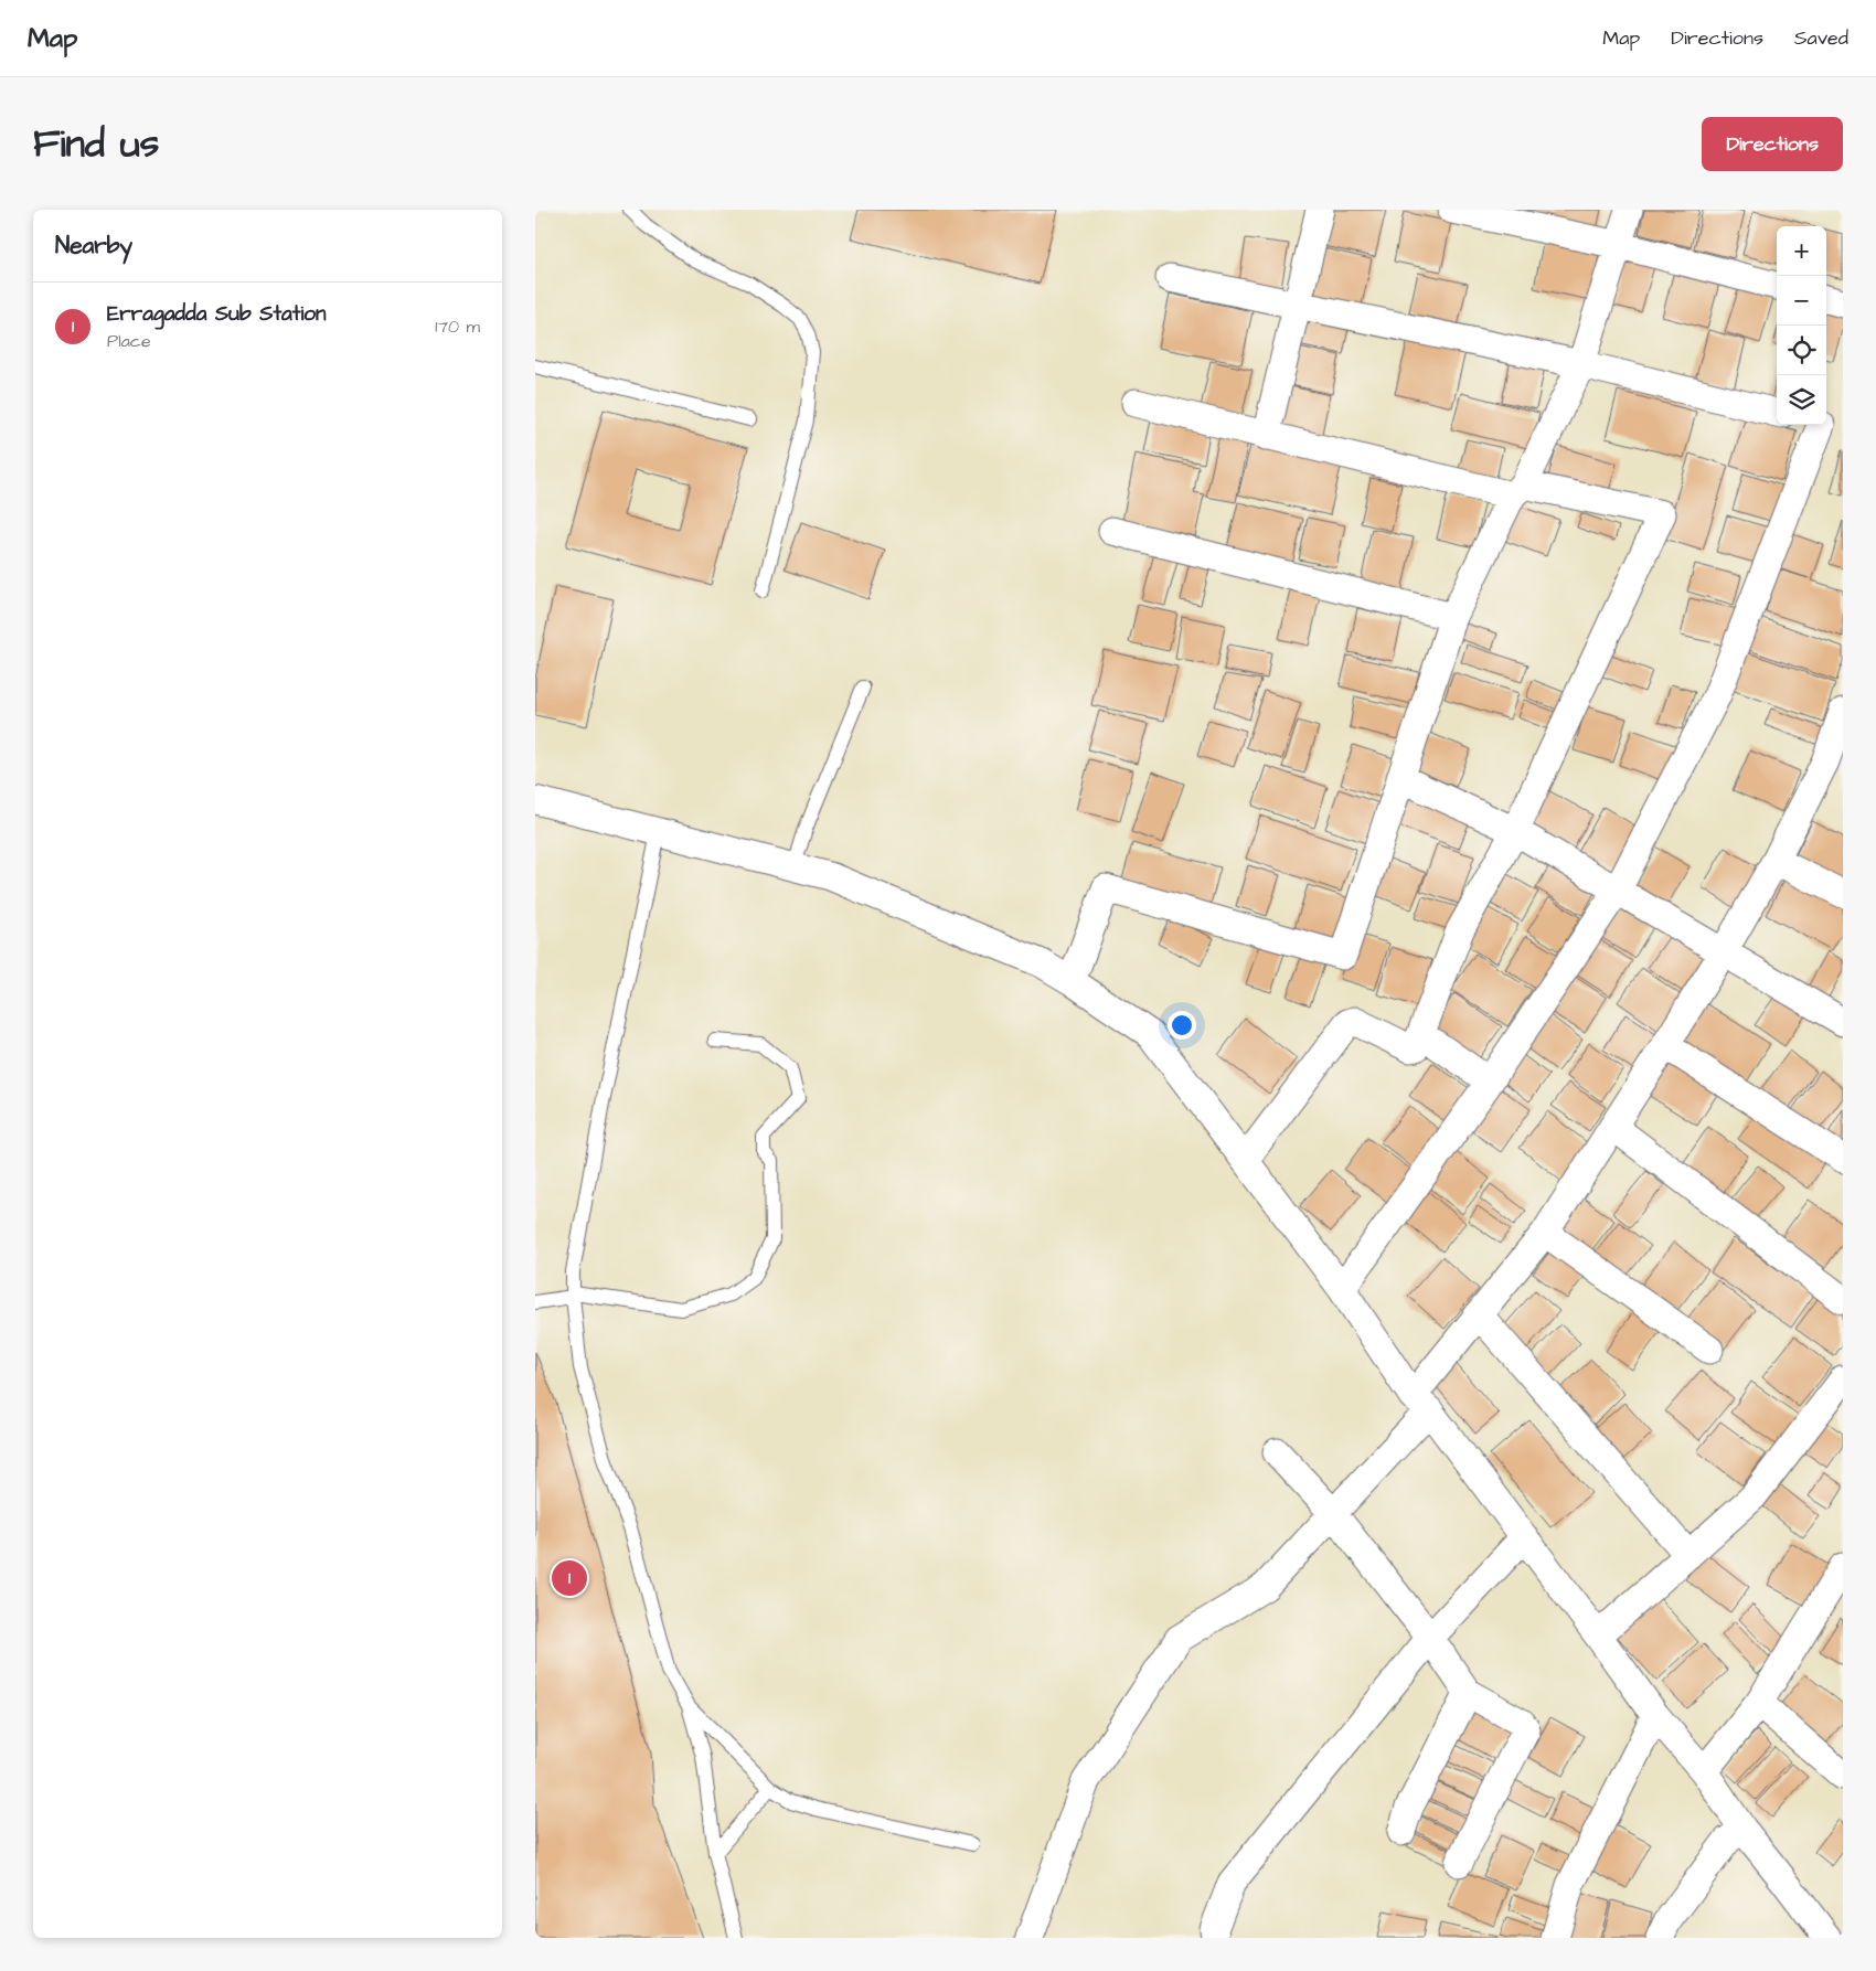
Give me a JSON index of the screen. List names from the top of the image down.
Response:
{
  "page": {
    "header": "Map",
    "nav": ["Map", "Directions", "Saved"],
    "title": "Find us",
    "buttons": "Directions",
    "heading": "Nearby",
    "map_buttons": ["+", "−"],
    "list": [
      {
        "mark": "1",
        "name": "Erragadda Sub Station",
        "note": "Place",
        "value": "170 m"
      }
    ],
    "pins": "1"
  }
}
